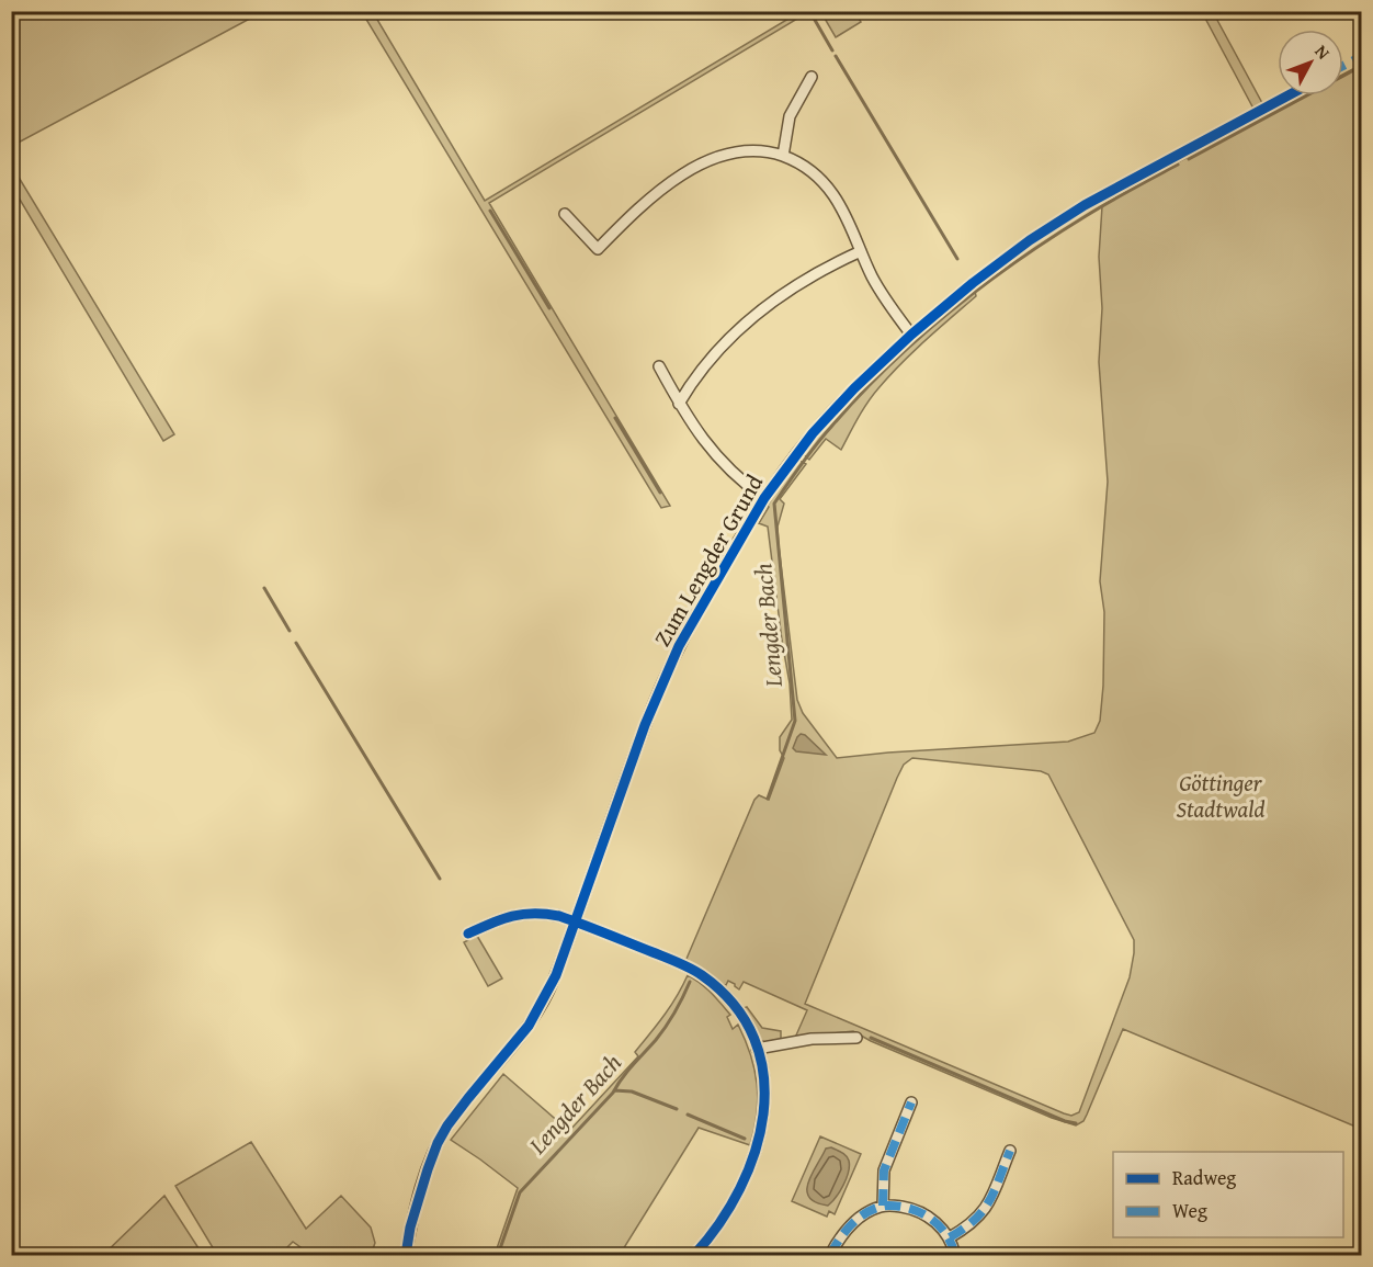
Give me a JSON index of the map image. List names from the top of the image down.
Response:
{
  "streets": {
    "street": ["Zum Lengder Grund"]
  },
  "water": ["Lengder Bach"],
  "parks": ["Göttinger Stadtwald"],
  "legend": ["Radweg", "Weg"],
  "north": "top right"
}
